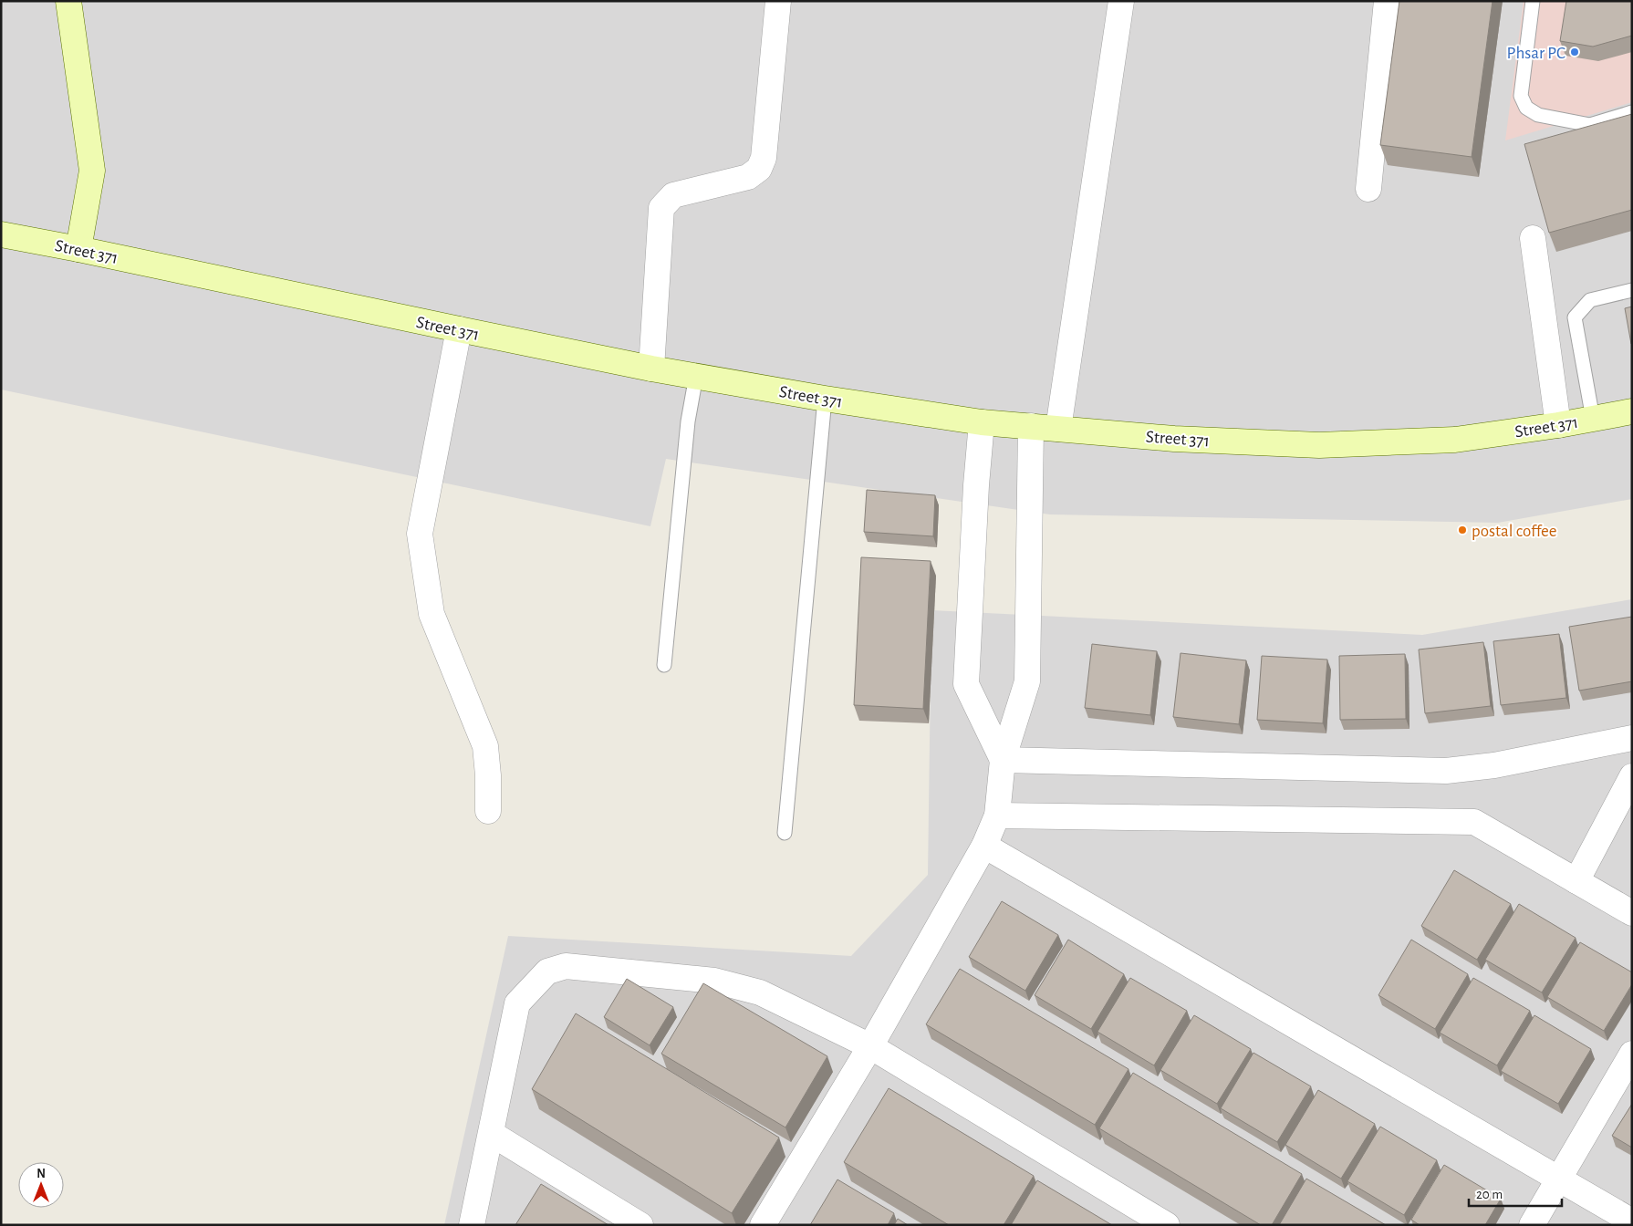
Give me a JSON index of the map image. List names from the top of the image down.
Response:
{
  "streets": {
    "main road": ["Street 371"]
  },
  "places": ["Phsar PC", "postal coffee"],
  "scale_bar": "20 m",
  "north": "top"
}
